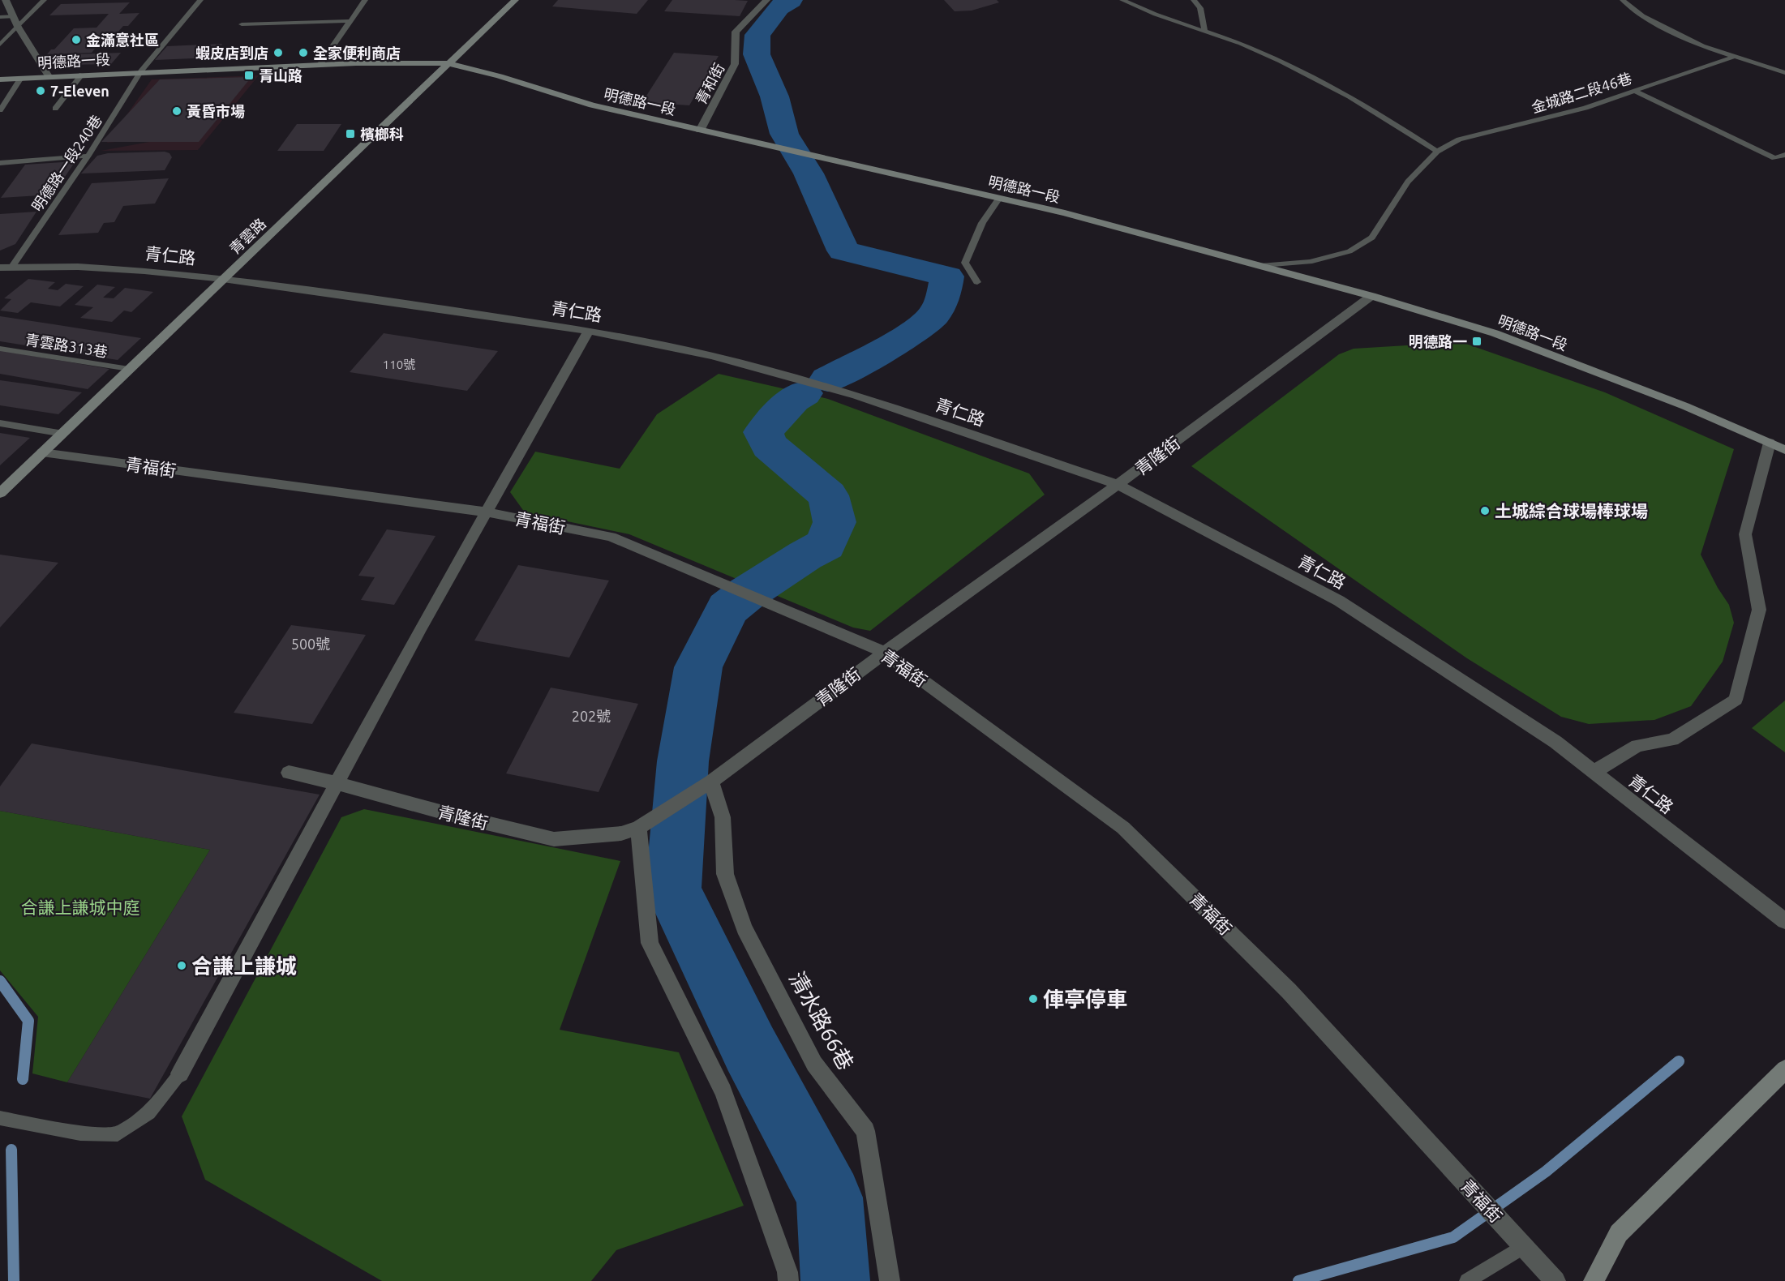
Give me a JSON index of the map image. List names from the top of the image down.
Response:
{
  "streets": {
    "street": [
      "明德路一段",
      "青和街",
      "青雲路",
      "青仁路",
      "青隆街",
      "青福街",
      "清水路66巷"
    ],
    "lane": ["金城路二段46巷", "明德路一段240巷", "青雲路313巷"]
  },
  "crossings": [
    ["明德路一段", "青和街"],
    ["明德路一段", "金城路二段46巷"],
    ["明德路一段", "明德路一段240巷"],
    ["明德路一段", "青雲路"],
    ["明德路一段", "青隆街"],
    ["明德路一段240巷", "青仁路"],
    ["青雲路", "青仁路"],
    ["青雲路", "青雲路313巷"],
    ["青雲路", "青福街"],
    ["青仁路", "青隆街"],
    ["青隆街", "青福街"],
    ["青隆街", "清水路66巷"]
  ],
  "parks": ["合謙上謙城中庭"],
  "places": {
    "other": [
      "金滿意社區",
      "蝦皮店到店",
      "全家便利商店",
      "7-Eleven",
      "黃昏市場",
      "土城綜合球場棒球場",
      "合謙上謙城",
      "俥亭停車"
    ],
    "transit": ["青山路", "檳榔科", "明德路一"]
  },
  "house_numbers": ["110號", "500號", "202號"]
}
